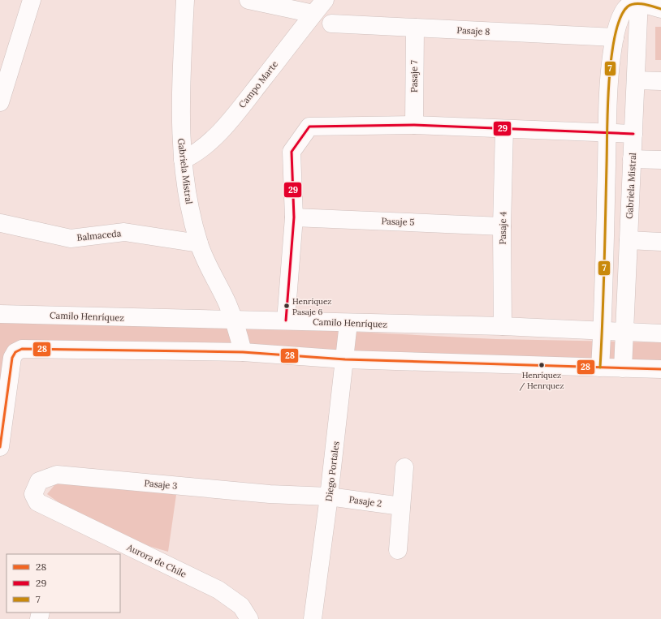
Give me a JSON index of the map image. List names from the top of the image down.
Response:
{
  "streets": {
    "street": [
      "Pasaje 8",
      "Pasaje 7",
      "Campo Marte",
      "Gabriela Mistral",
      "Pasaje 5",
      "Pasaje 4",
      "Balmaceda",
      "Camilo Henríquez",
      "Diego Portales",
      "Pasaje 3",
      "Pasaje 2",
      "Aurora de Chile"
    ]
  },
  "crossings": [
    ["Pasaje 8", "Pasaje 7"],
    ["Campo Marte", "Gabriela Mistral"],
    ["Gabriela Mistral", "Balmaceda"],
    ["Gabriela Mistral", "Camilo Henríquez"],
    ["Pasaje 5", "Pasaje 4"],
    ["Pasaje 4", "Camilo Henríquez"],
    ["Camilo Henríquez", "Diego Portales"],
    ["Diego Portales", "Pasaje 3"],
    ["Diego Portales", "Pasaje 2"],
    ["Pasaje 3", "Pasaje 2"],
    ["Pasaje 3", "Aurora de Chile"]
  ],
  "places": ["Henríquez Pasaje 6", "Henríquez / Henrquez"],
  "lines": ["transit line 7", "transit line 29", "transit line 28"],
  "legend": ["28", "29", "7"]
}
